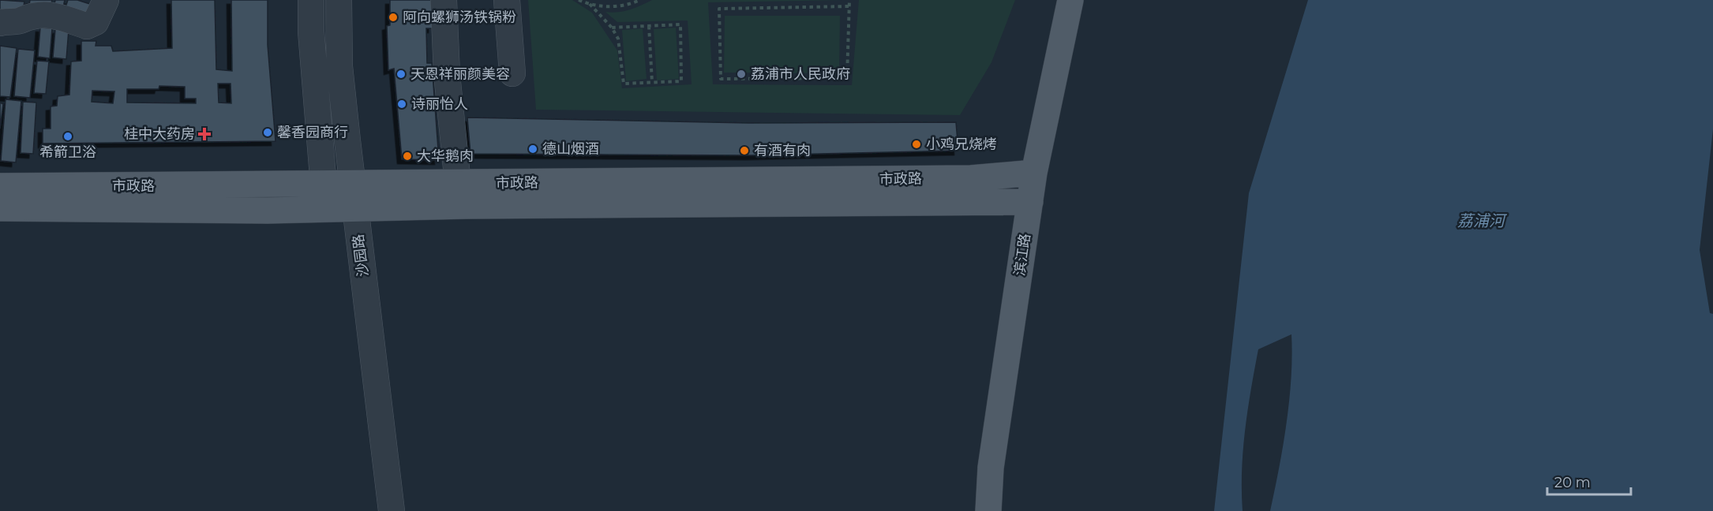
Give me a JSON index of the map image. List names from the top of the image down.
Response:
{
  "streets": {
    "main road": ["市政路", "滨江路"],
    "street": ["沙园路"]
  },
  "crossings": [
    ["市政路", "滨江路"],
    ["市政路", "沙园路"]
  ],
  "water": ["荔浦河"],
  "places": {
    "other": [
      "阿向螺狮汤铁锅粉",
      "天恩祥丽颜美容",
      "荔浦市人民政府",
      "诗丽怡人",
      "馨香园商行",
      "希箭卫浴",
      "小鸡兄烧烤",
      "德山烟酒",
      "有酒有肉",
      "大华鹅肉"
    ],
    "health": ["桂中大药房"]
  },
  "scale_bar": "20 m"
}
